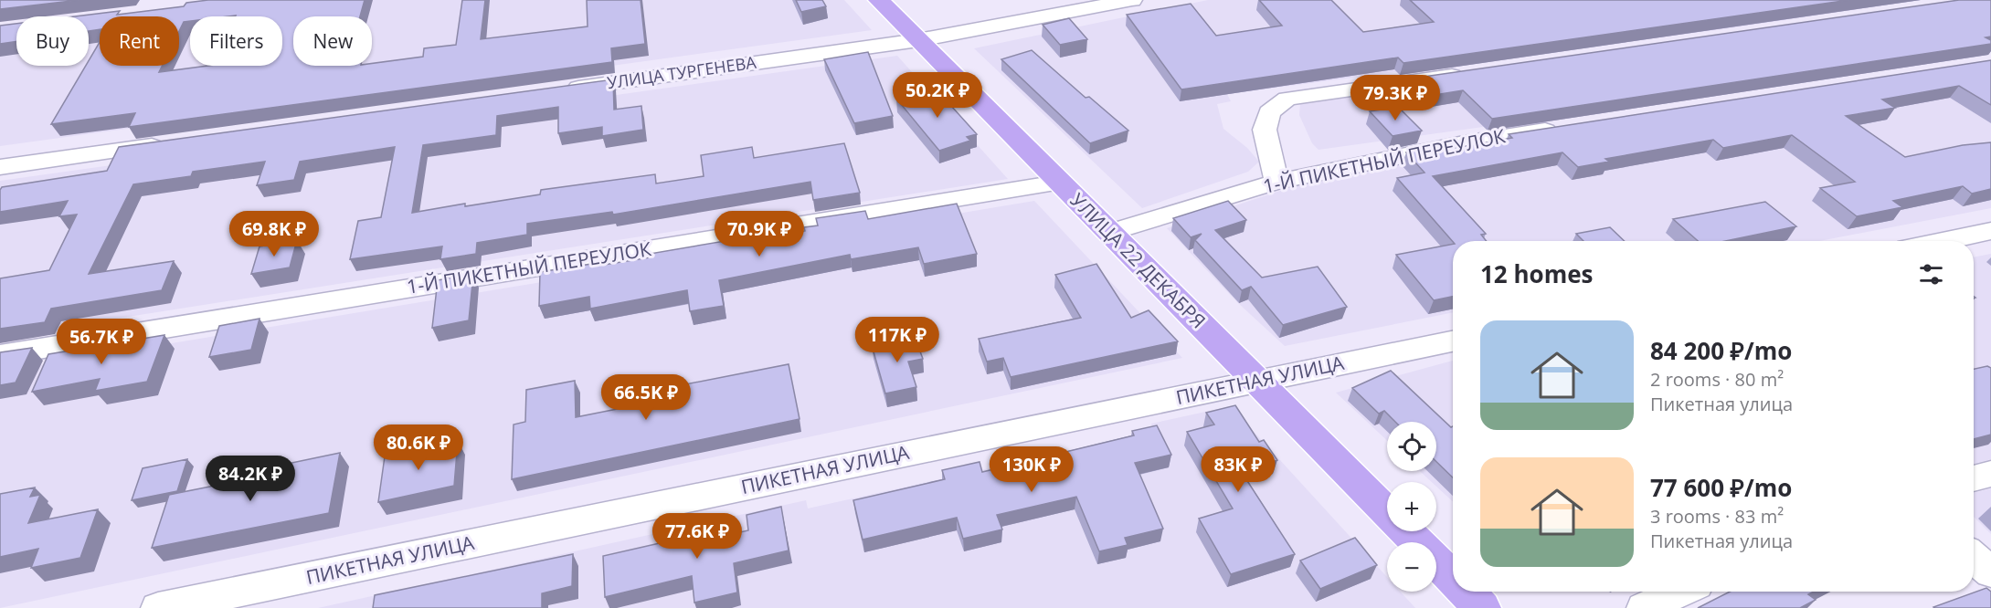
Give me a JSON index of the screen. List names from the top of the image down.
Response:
{
  "streets": {
    "main road": ["УЛИЦА 22 ДЕКАБРЯ"],
    "street": ["УЛИЦА ТУРГЕНЕВА", "1-Й ПИКЕТНЫЙ ПЕРЕУЛОК", "ПИКЕТНАЯ УЛИЦА"]
  },
  "crossings": [
    ["УЛИЦА ТУРГЕНЕВА", "УЛИЦА 22 ДЕКАБРЯ"],
    ["1-Й ПИКЕТНЫЙ ПЕРЕУЛОК", "УЛИЦА 22 ДЕКАБРЯ"],
    ["УЛИЦА 22 ДЕКАБРЯ", "ПИКЕТНАЯ УЛИЦА"]
  ],
  "page": {
    "chip": [
      "Buy",
      "Rent",
      "Filters",
      "New"
    ],
    "price": [
      "50.2K ₽",
      "79.3K ₽",
      "69.8K ₽",
      "70.9K ₽",
      "117K ₽",
      "56.7K ₽",
      "66.5K ₽",
      "80.6K ₽",
      "130K ₽",
      "83K ₽",
      "84.2K ₽",
      "77.6K ₽"
    ],
    "heading": "12 homes",
    "list": [
      {
        "name": "84 200 ₽/mo",
        "note": "2 rooms · 80 m² · Пикетная улица"
      },
      {
        "name": "77 600 ₽/mo",
        "note": "3 rooms · 83 m² · Пикетная улица"
      }
    ],
    "map_buttons": ["+", "−"]
  }
}
